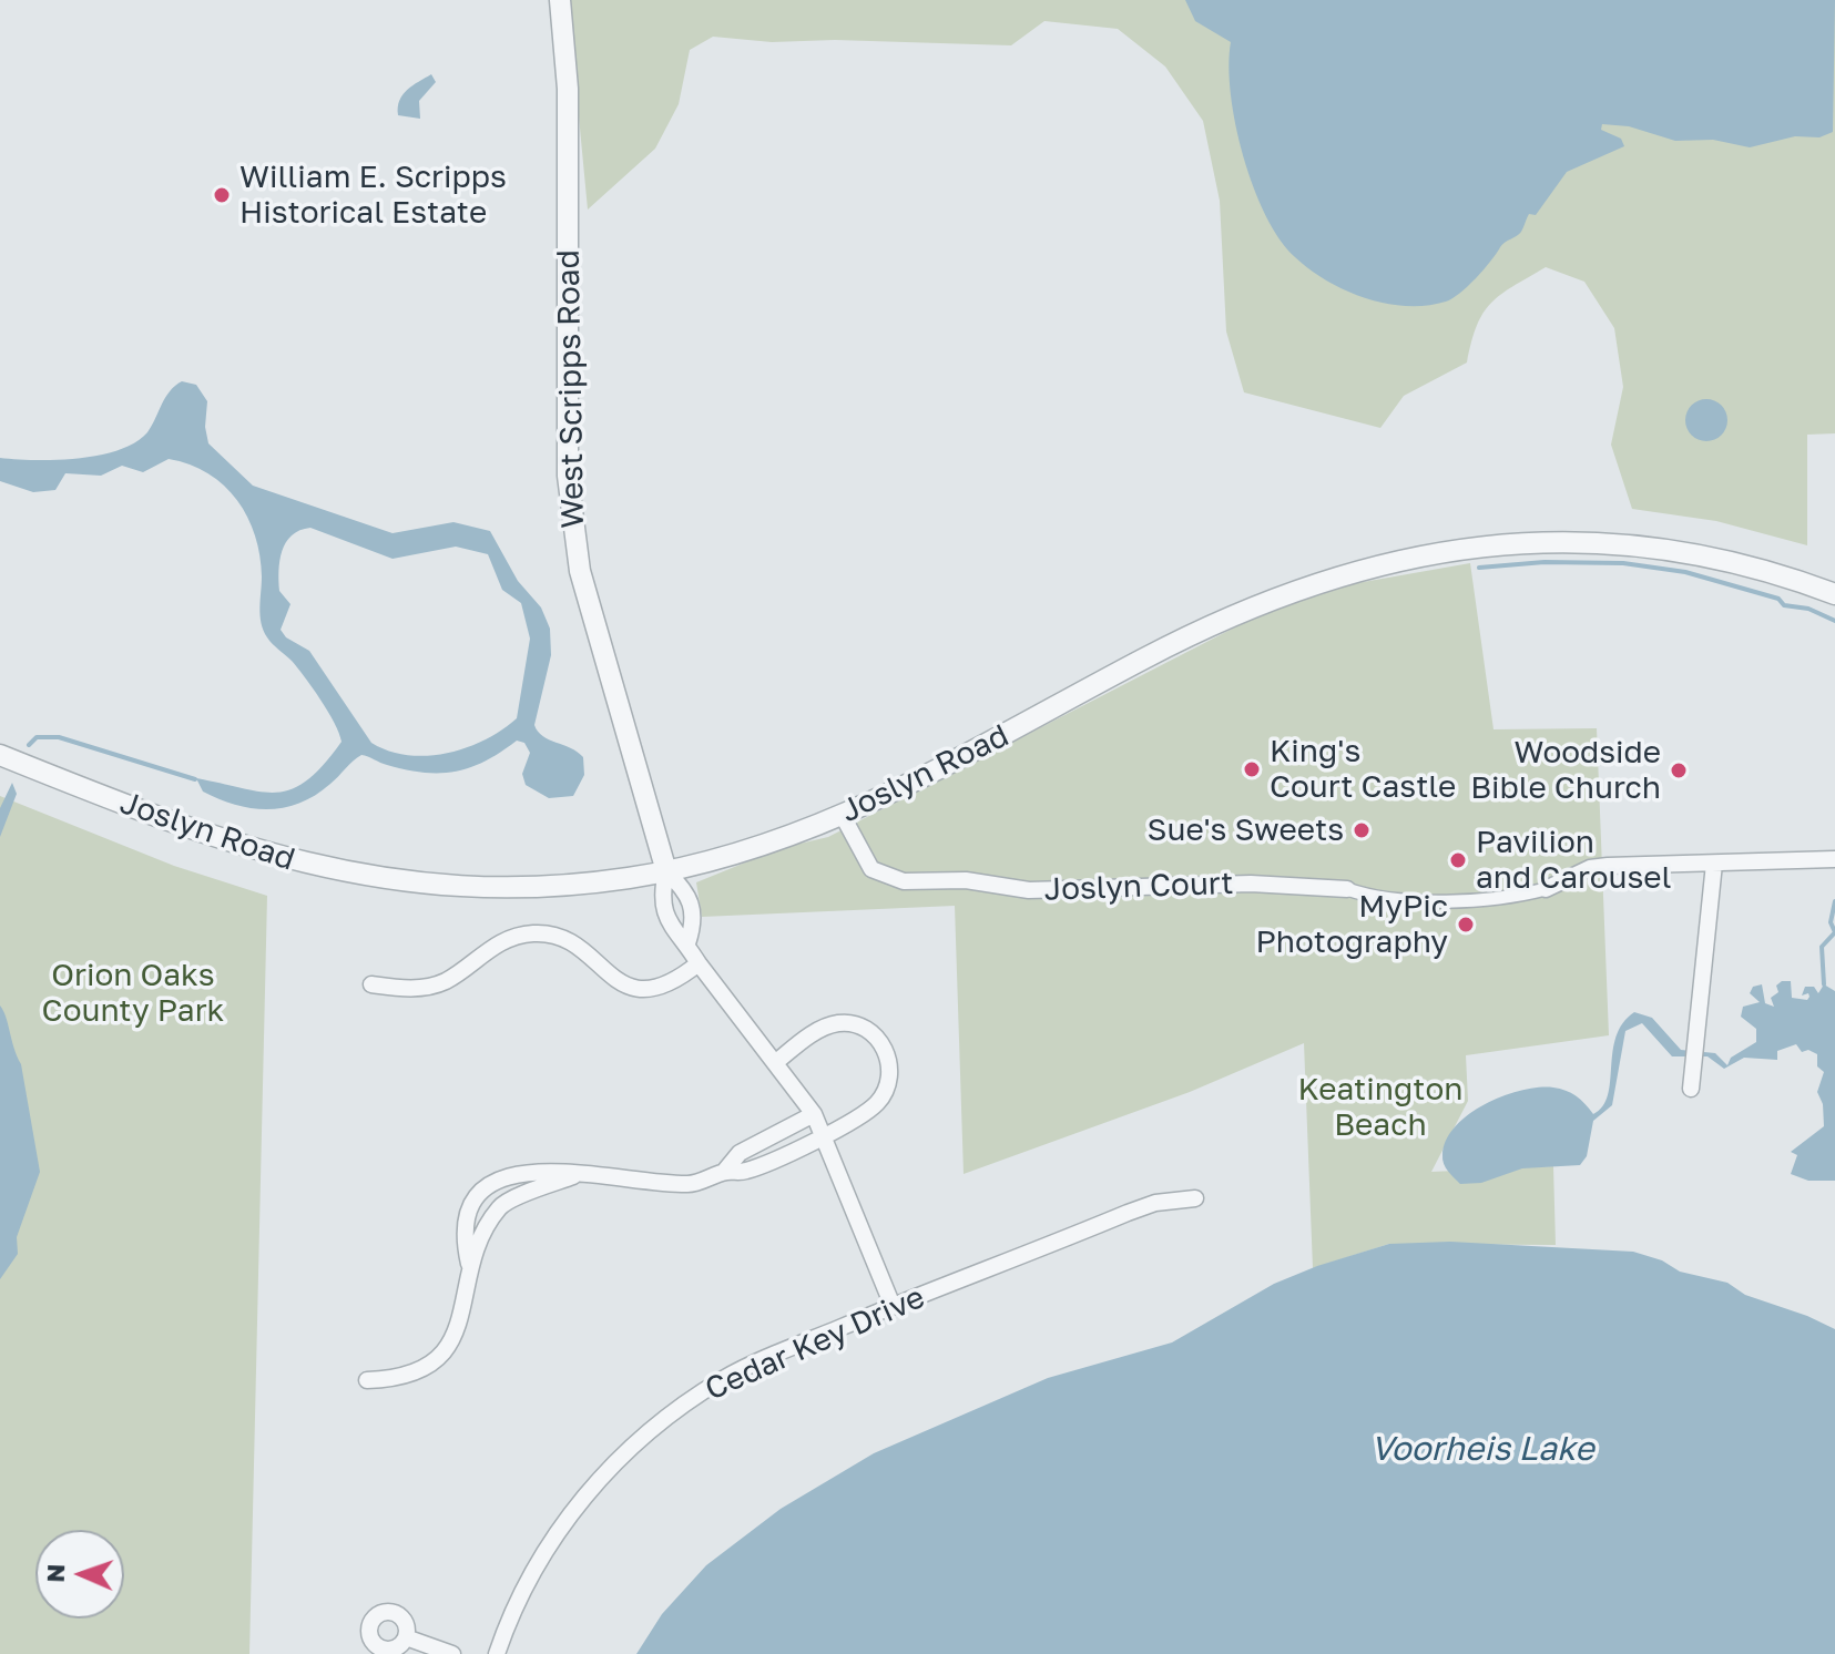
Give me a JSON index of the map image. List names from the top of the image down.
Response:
{
  "streets": {
    "street": [
      "West Scripps Road",
      "Joslyn Road",
      "Joslyn Court",
      "Cedar Key Drive"
    ]
  },
  "crossings": [
    ["West Scripps Road", "Joslyn Road"],
    ["West Scripps Road", "Cedar Key Drive"],
    ["Joslyn Road", "Joslyn Court"]
  ],
  "water": ["Voorheis Lake"],
  "parks": ["Orion Oaks County Park", "Keatington Beach"],
  "places": [
    "William E. Scripps Historical Estate",
    "King's Court Castle",
    "Woodside Bible Church",
    "Sue's Sweets",
    "Pavilion and Carousel",
    "MyPic Photography"
  ],
  "north": "left"
}
